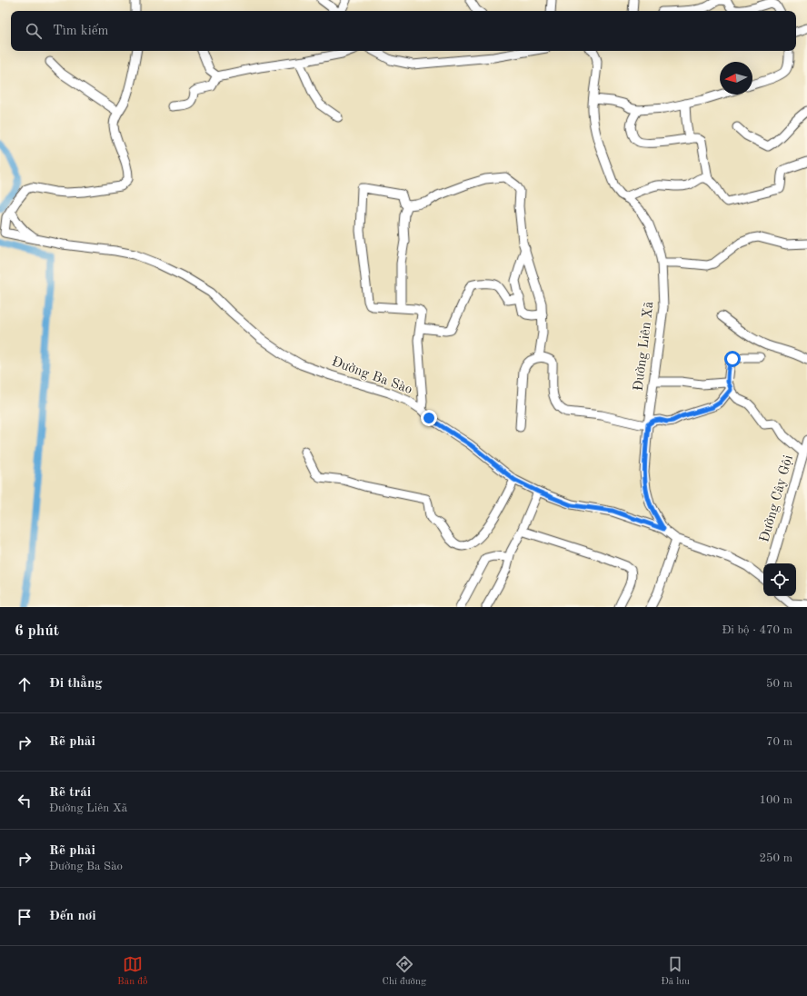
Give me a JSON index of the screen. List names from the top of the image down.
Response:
{
  "streets": {
    "street": ["Đường Liên Xã", "Đường Ba Sào", "Đường Cây Gội"]
  },
  "crossings": [
    ["Đường Liên Xã", "Đường Ba Sào"]
  ],
  "north": "left",
  "page": {
    "search": "Tìm kiếm",
    "heading": ["6 phút", "Đi bộ · 470 m"],
    "list": [
      ["Đi thẳng", "50 m"],
      ["Rẽ phải", "70 m"],
      ["Rẽ trái", "Đường Liên Xã", "100 m"],
      ["Rẽ phải", "Đường Ba Sào", "250 m"],
      "Đến nơi"
    ],
    "nav": ["Bản đồ", "Chỉ đường", "Đã lưu"]
  }
}
